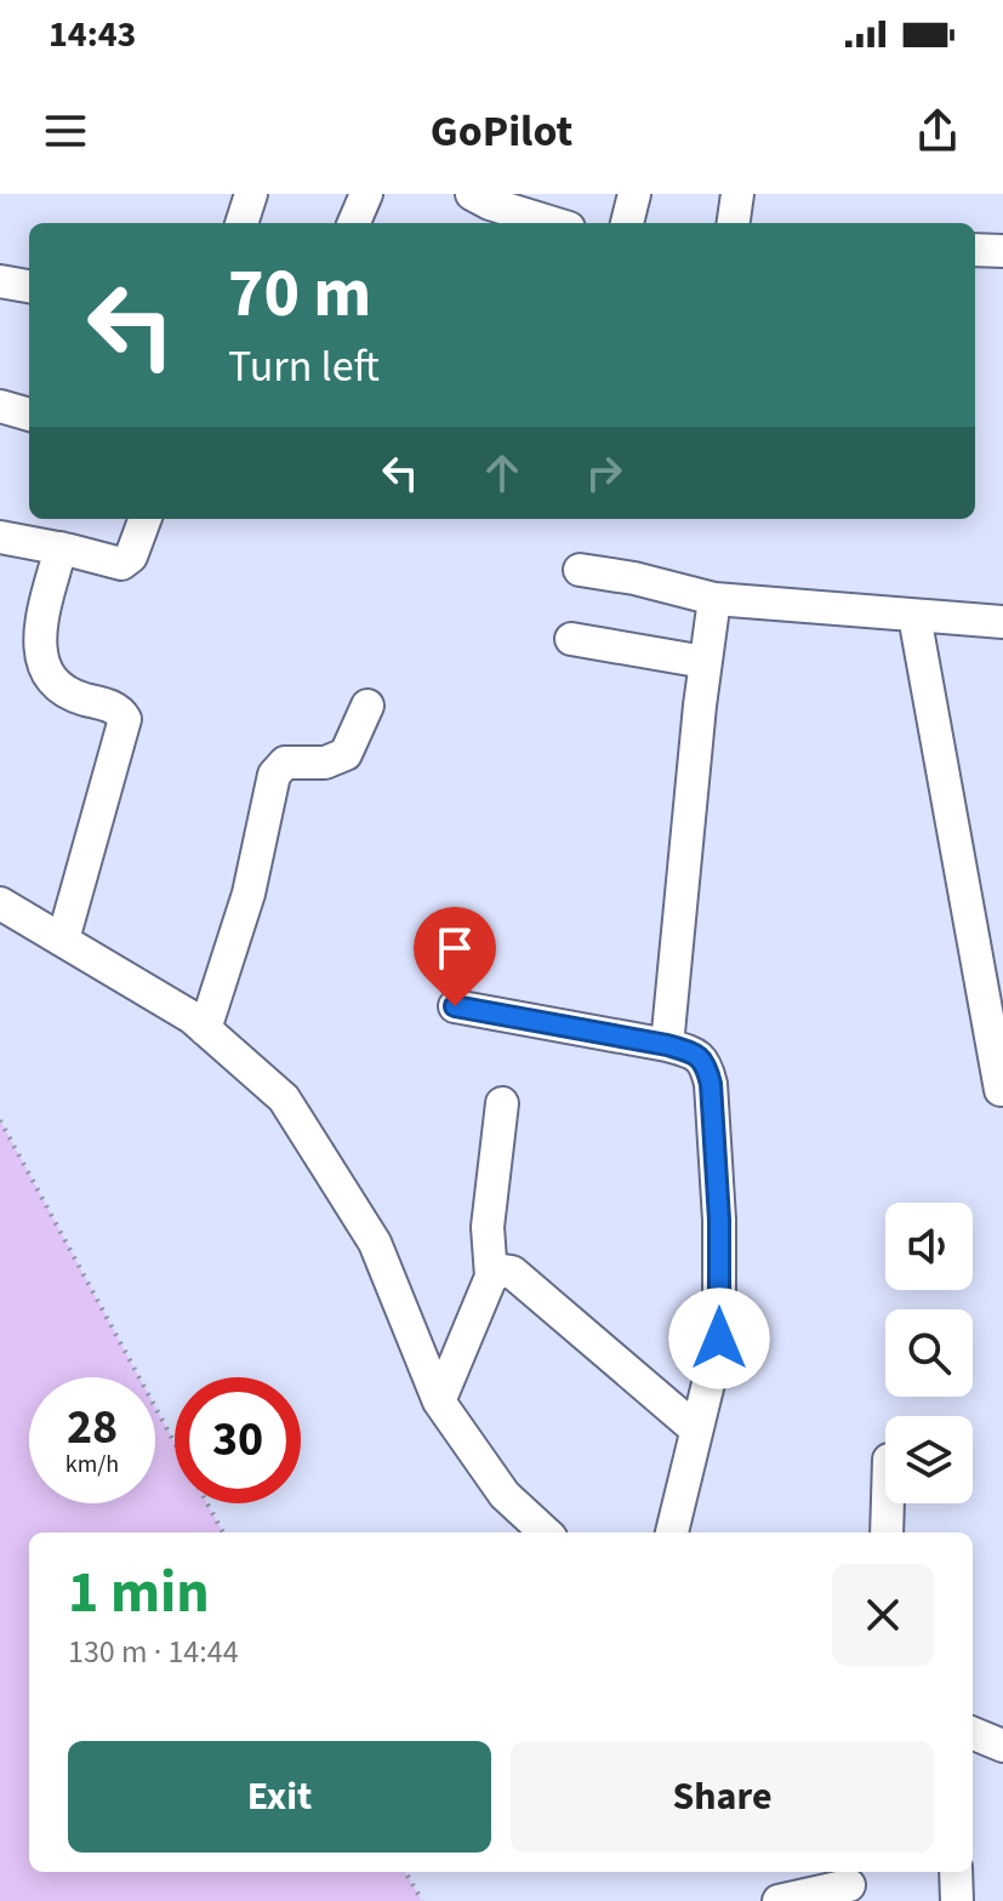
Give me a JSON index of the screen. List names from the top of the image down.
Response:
{
  "page": {
    "status": "14:43",
    "header": "GoPilot",
    "turn": ["70 m", "Turn left"],
    "speed": "28 km/h",
    "limit": "30",
    "heading": ["1 min", "130 m · 14:44"],
    "buttons": ["Exit", "Share"]
  }
}
